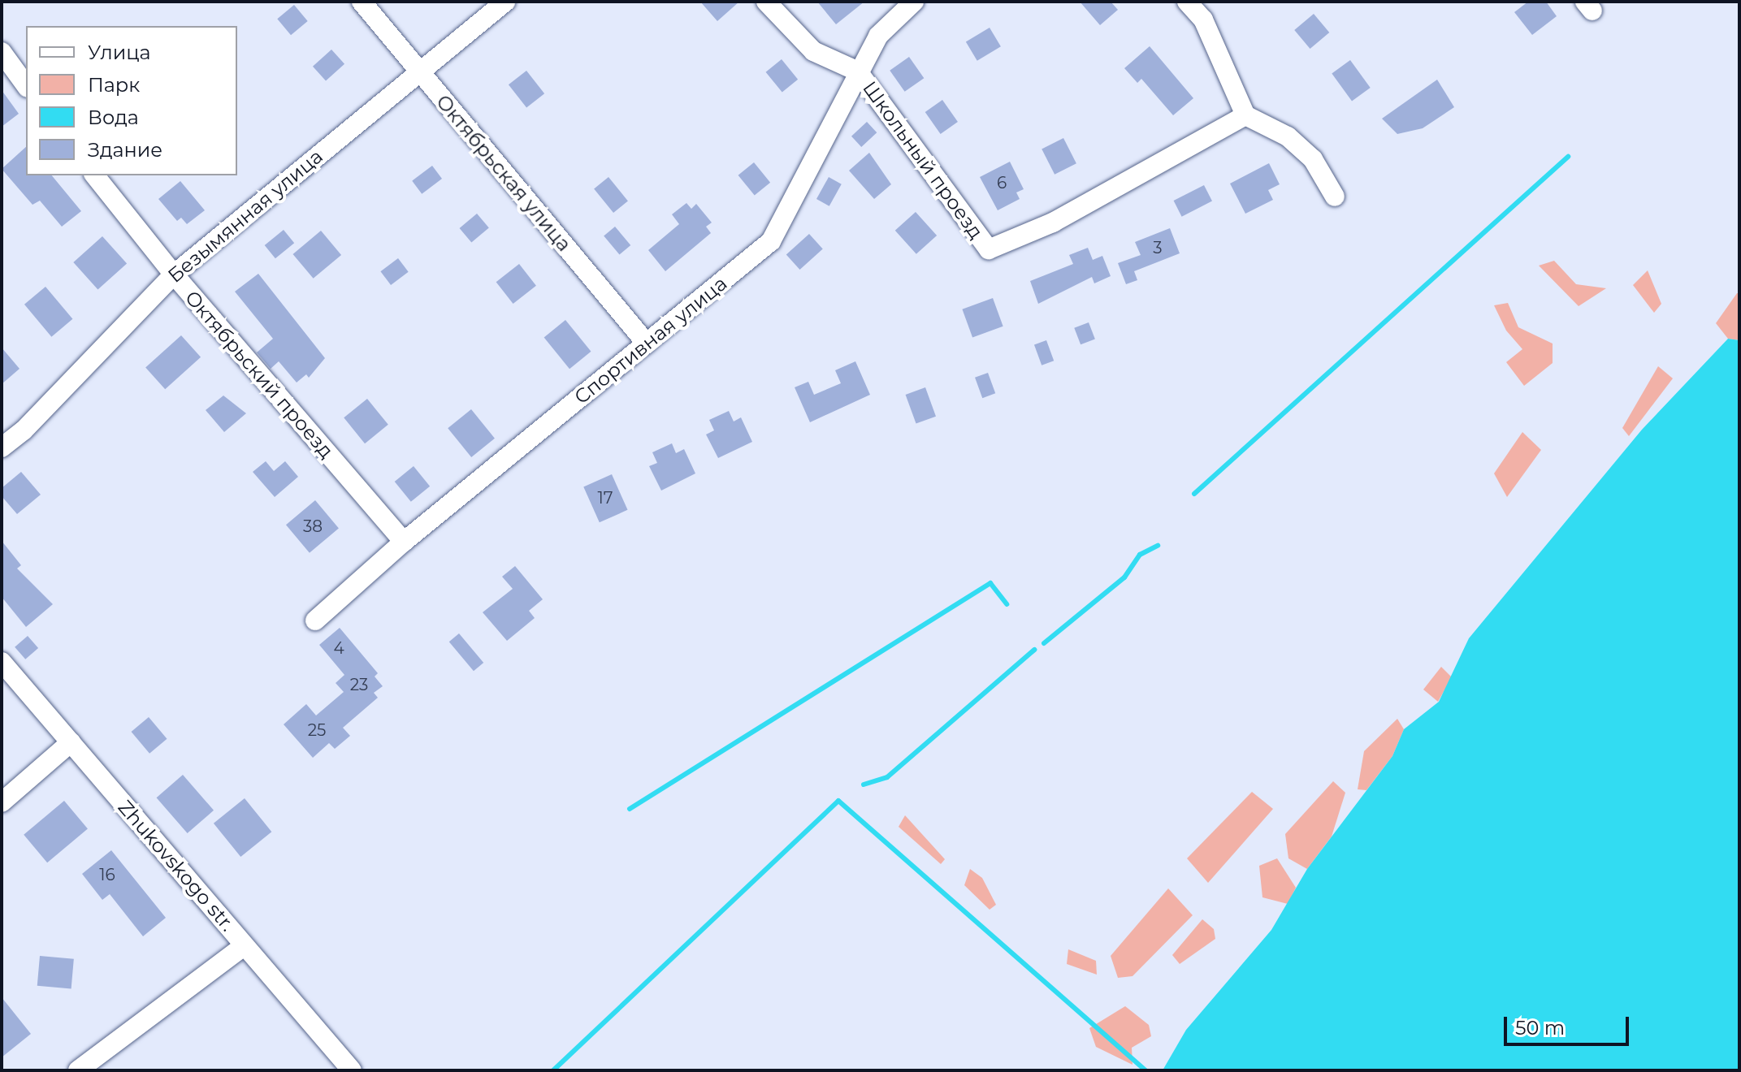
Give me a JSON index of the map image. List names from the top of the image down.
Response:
{
  "streets": {
    "street": [
      "Школьный проезд",
      "Октябрьская улица",
      "Безымянная улица",
      "Спортивная улица",
      "Октябрьский проезд",
      "Zhukovskogo str."
    ]
  },
  "crossings": [
    ["Школьный проезд", "Спортивная улица"],
    ["Октябрьская улица", "Безымянная улица"],
    ["Октябрьская улица", "Спортивная улица"],
    ["Безымянная улица", "Октябрьский проезд"],
    ["Спортивная улица", "Октябрьский проезд"]
  ],
  "house_numbers": [
    "6",
    "3",
    "17",
    "38",
    "4",
    "23",
    "25",
    "16"
  ],
  "legend": [
    "Улица",
    "Парк",
    "Вода",
    "Здание"
  ],
  "scale_bar": "50 m"
}
